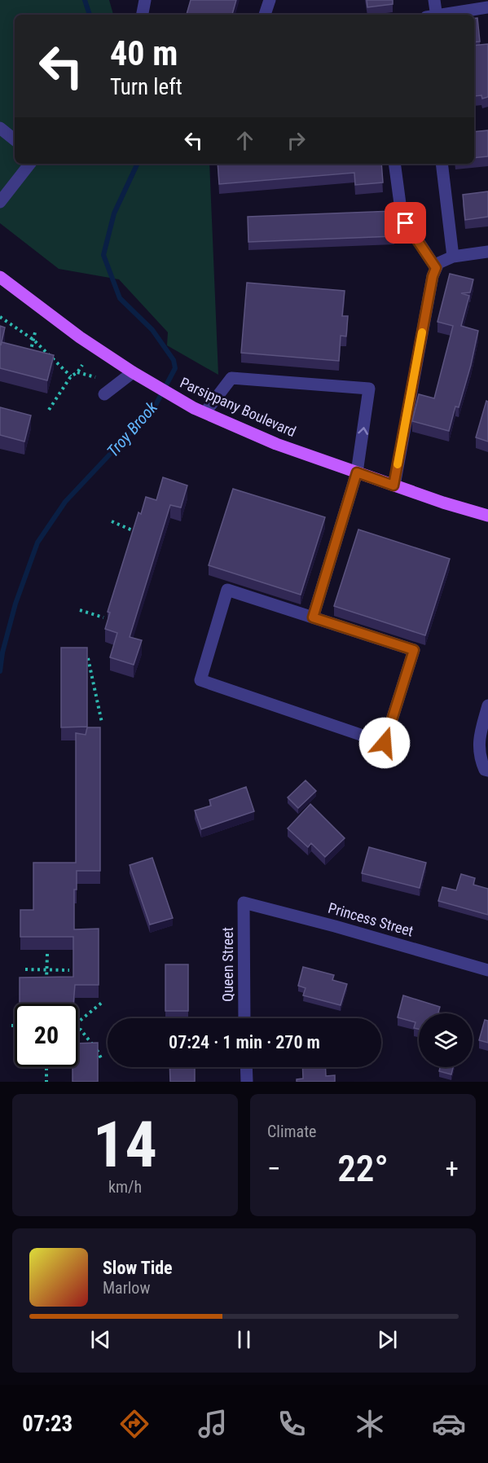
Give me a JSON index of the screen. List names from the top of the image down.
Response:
{
  "streets": {
    "main road": ["Parsippany Boulevard"],
    "street": ["Princess Street", "Queen Street"]
  },
  "crossings": [
    ["Princess Street", "Queen Street"]
  ],
  "water": ["Troy Brook"],
  "page": {
    "turn": ["40 m", "Turn left"],
    "limit": "20",
    "trip": "07:24 · 1 min · 270 m",
    "tile": [
      ["14", "km/h"],
      "Climate"
    ],
    "heat": ["−", "22°", "+"],
    "song": ["Slow Tide", "Marlow"],
    "tabs": "07:23"
  }
}
